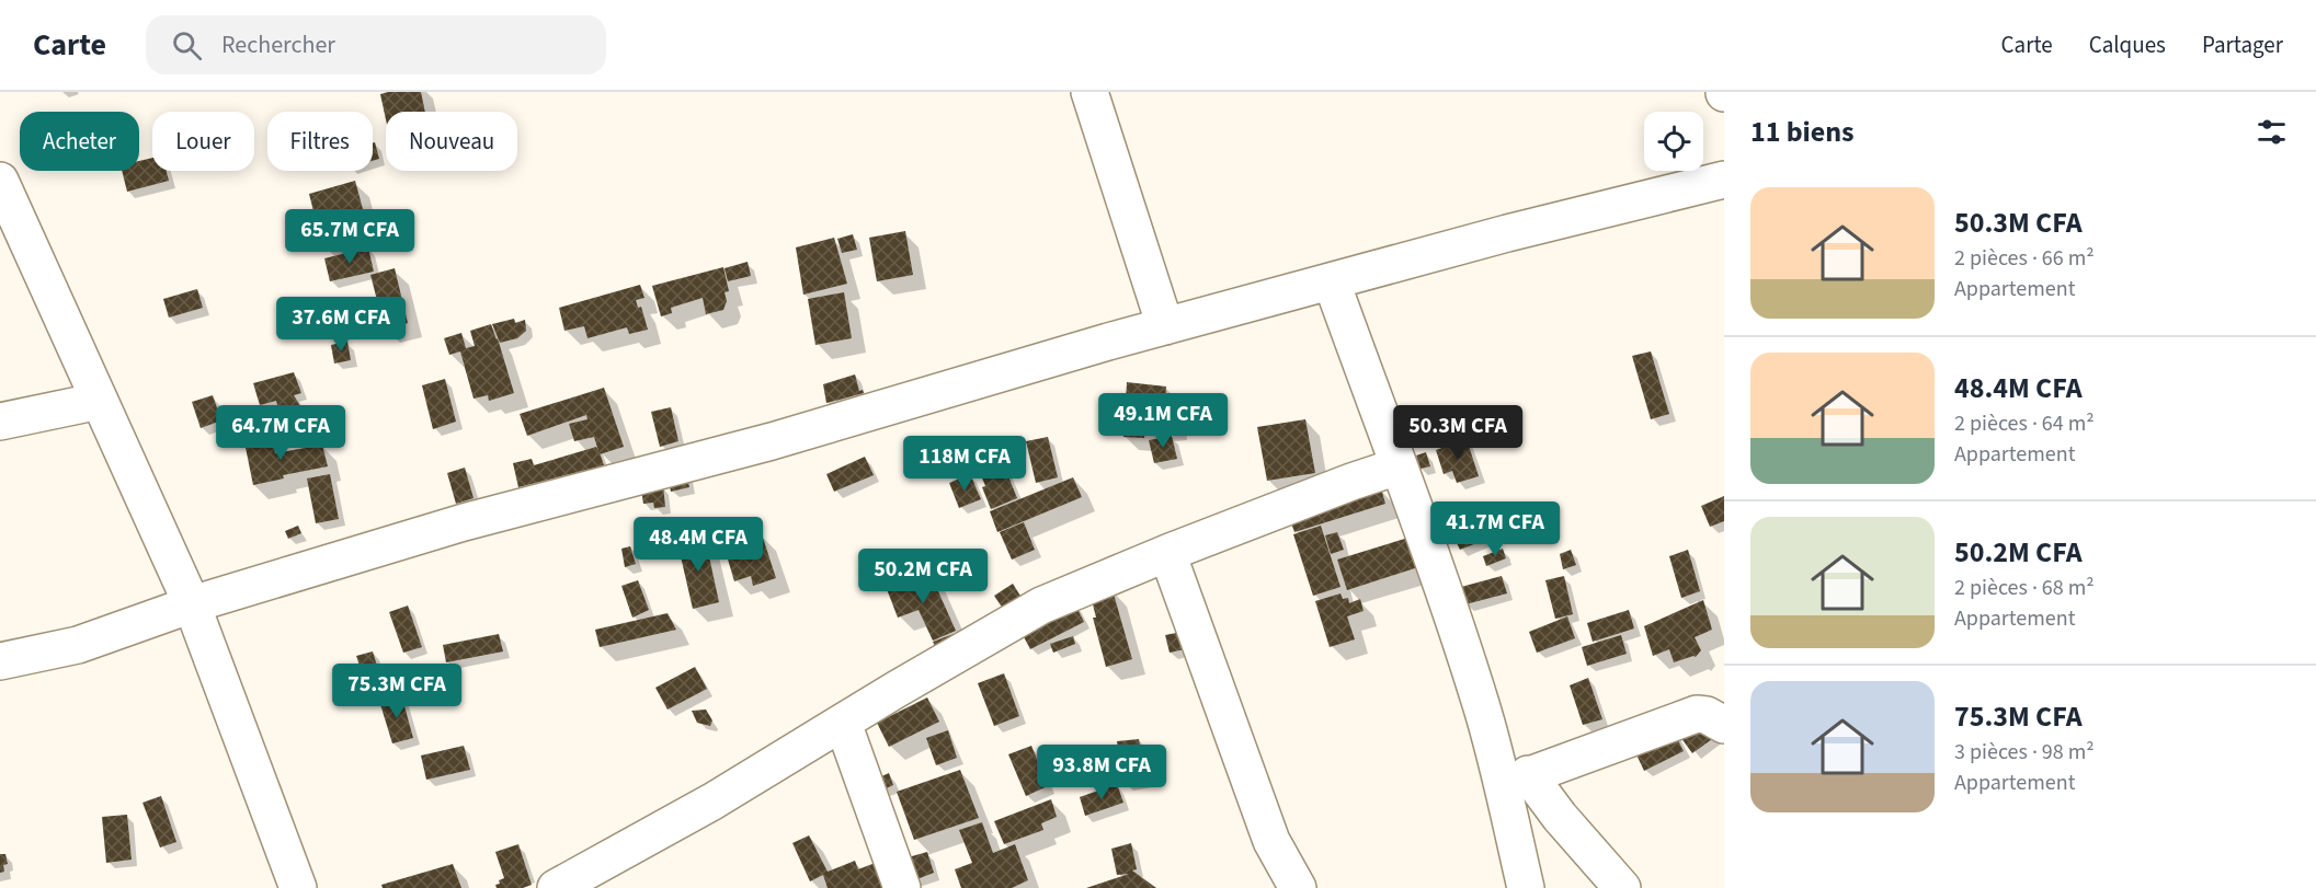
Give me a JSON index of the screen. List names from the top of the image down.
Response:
{
  "page": {
    "header": "Carte",
    "search": "Rechercher",
    "nav": ["Carte", "Calques", "Partager"],
    "heading": "11 biens",
    "chip": [
      "Acheter",
      "Louer",
      "Filtres",
      "Nouveau"
    ],
    "list": [
      {
        "name": "50.3M CFA",
        "note": "2 pièces · 66 m² · Appartement"
      },
      {
        "name": "48.4M CFA",
        "note": "2 pièces · 64 m² · Appartement"
      },
      {
        "name": "50.2M CFA",
        "note": "2 pièces · 68 m² · Appartement"
      },
      {
        "name": "75.3M CFA",
        "note": "3 pièces · 98 m² · Appartement"
      }
    ],
    "price": [
      "65.7M CFA",
      "37.6M CFA",
      "49.1M CFA",
      "64.7M CFA",
      "50.3M CFA",
      "118M CFA",
      "41.7M CFA",
      "48.4M CFA",
      "50.2M CFA",
      "75.3M CFA",
      "93.8M CFA"
    ]
  }
}
